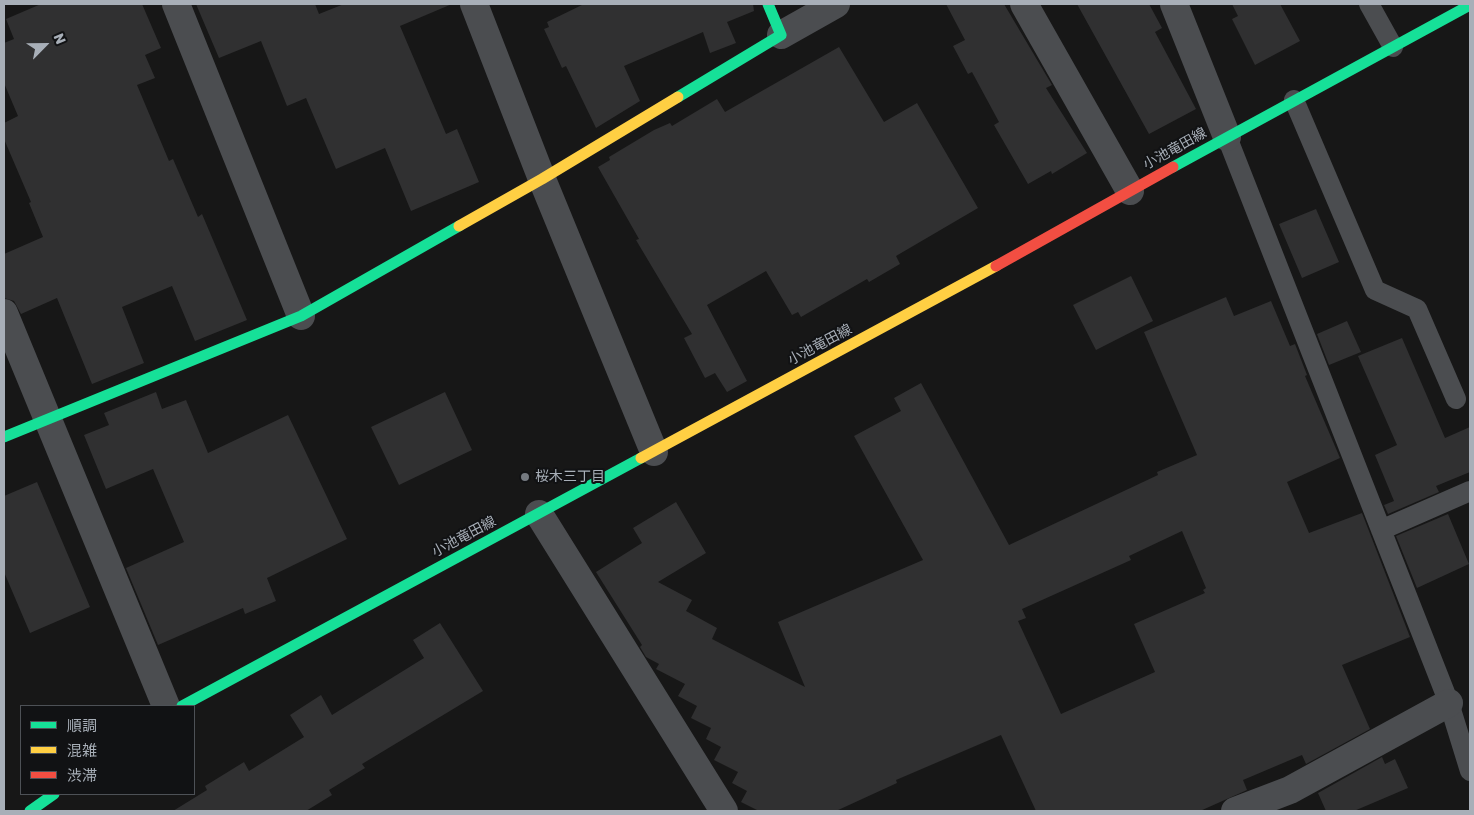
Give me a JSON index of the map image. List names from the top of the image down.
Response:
{
  "streets": {
    "main road": ["小池竜田線"]
  },
  "places": ["桜木三丁目"],
  "legend": ["順調", "混雑", "渋滞"],
  "north": "top right"
}
